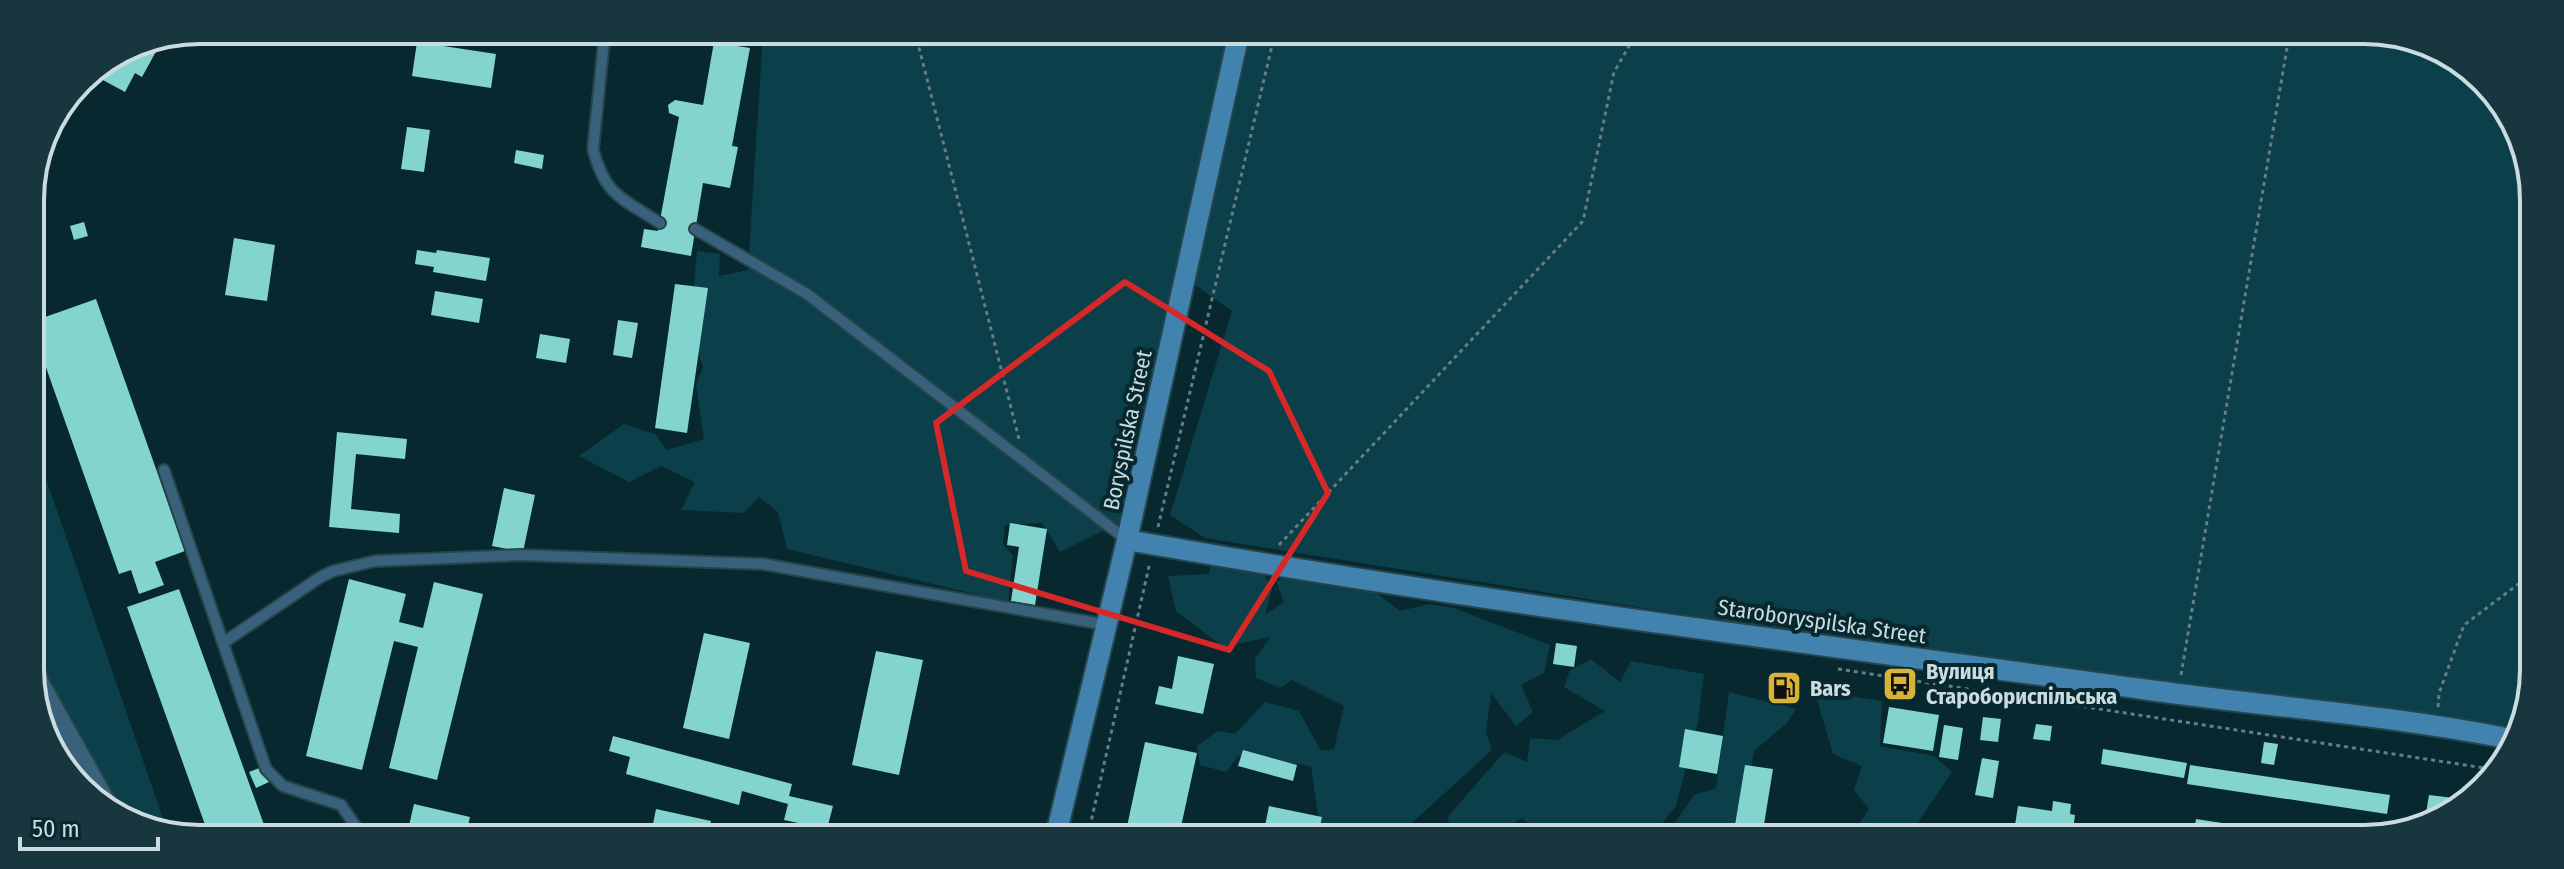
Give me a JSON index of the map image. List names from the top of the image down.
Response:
{
  "streets": {
    "main road": ["Boryspilska Street", "Staroboryspilska Street"]
  },
  "crossings": [
    ["Boryspilska Street", "Staroboryspilska Street"]
  ],
  "places": {
    "bus stop": ["Вулиця Старобориспільська"],
    "fuel station": ["Bars"]
  },
  "scale_bar": "50 m"
}
